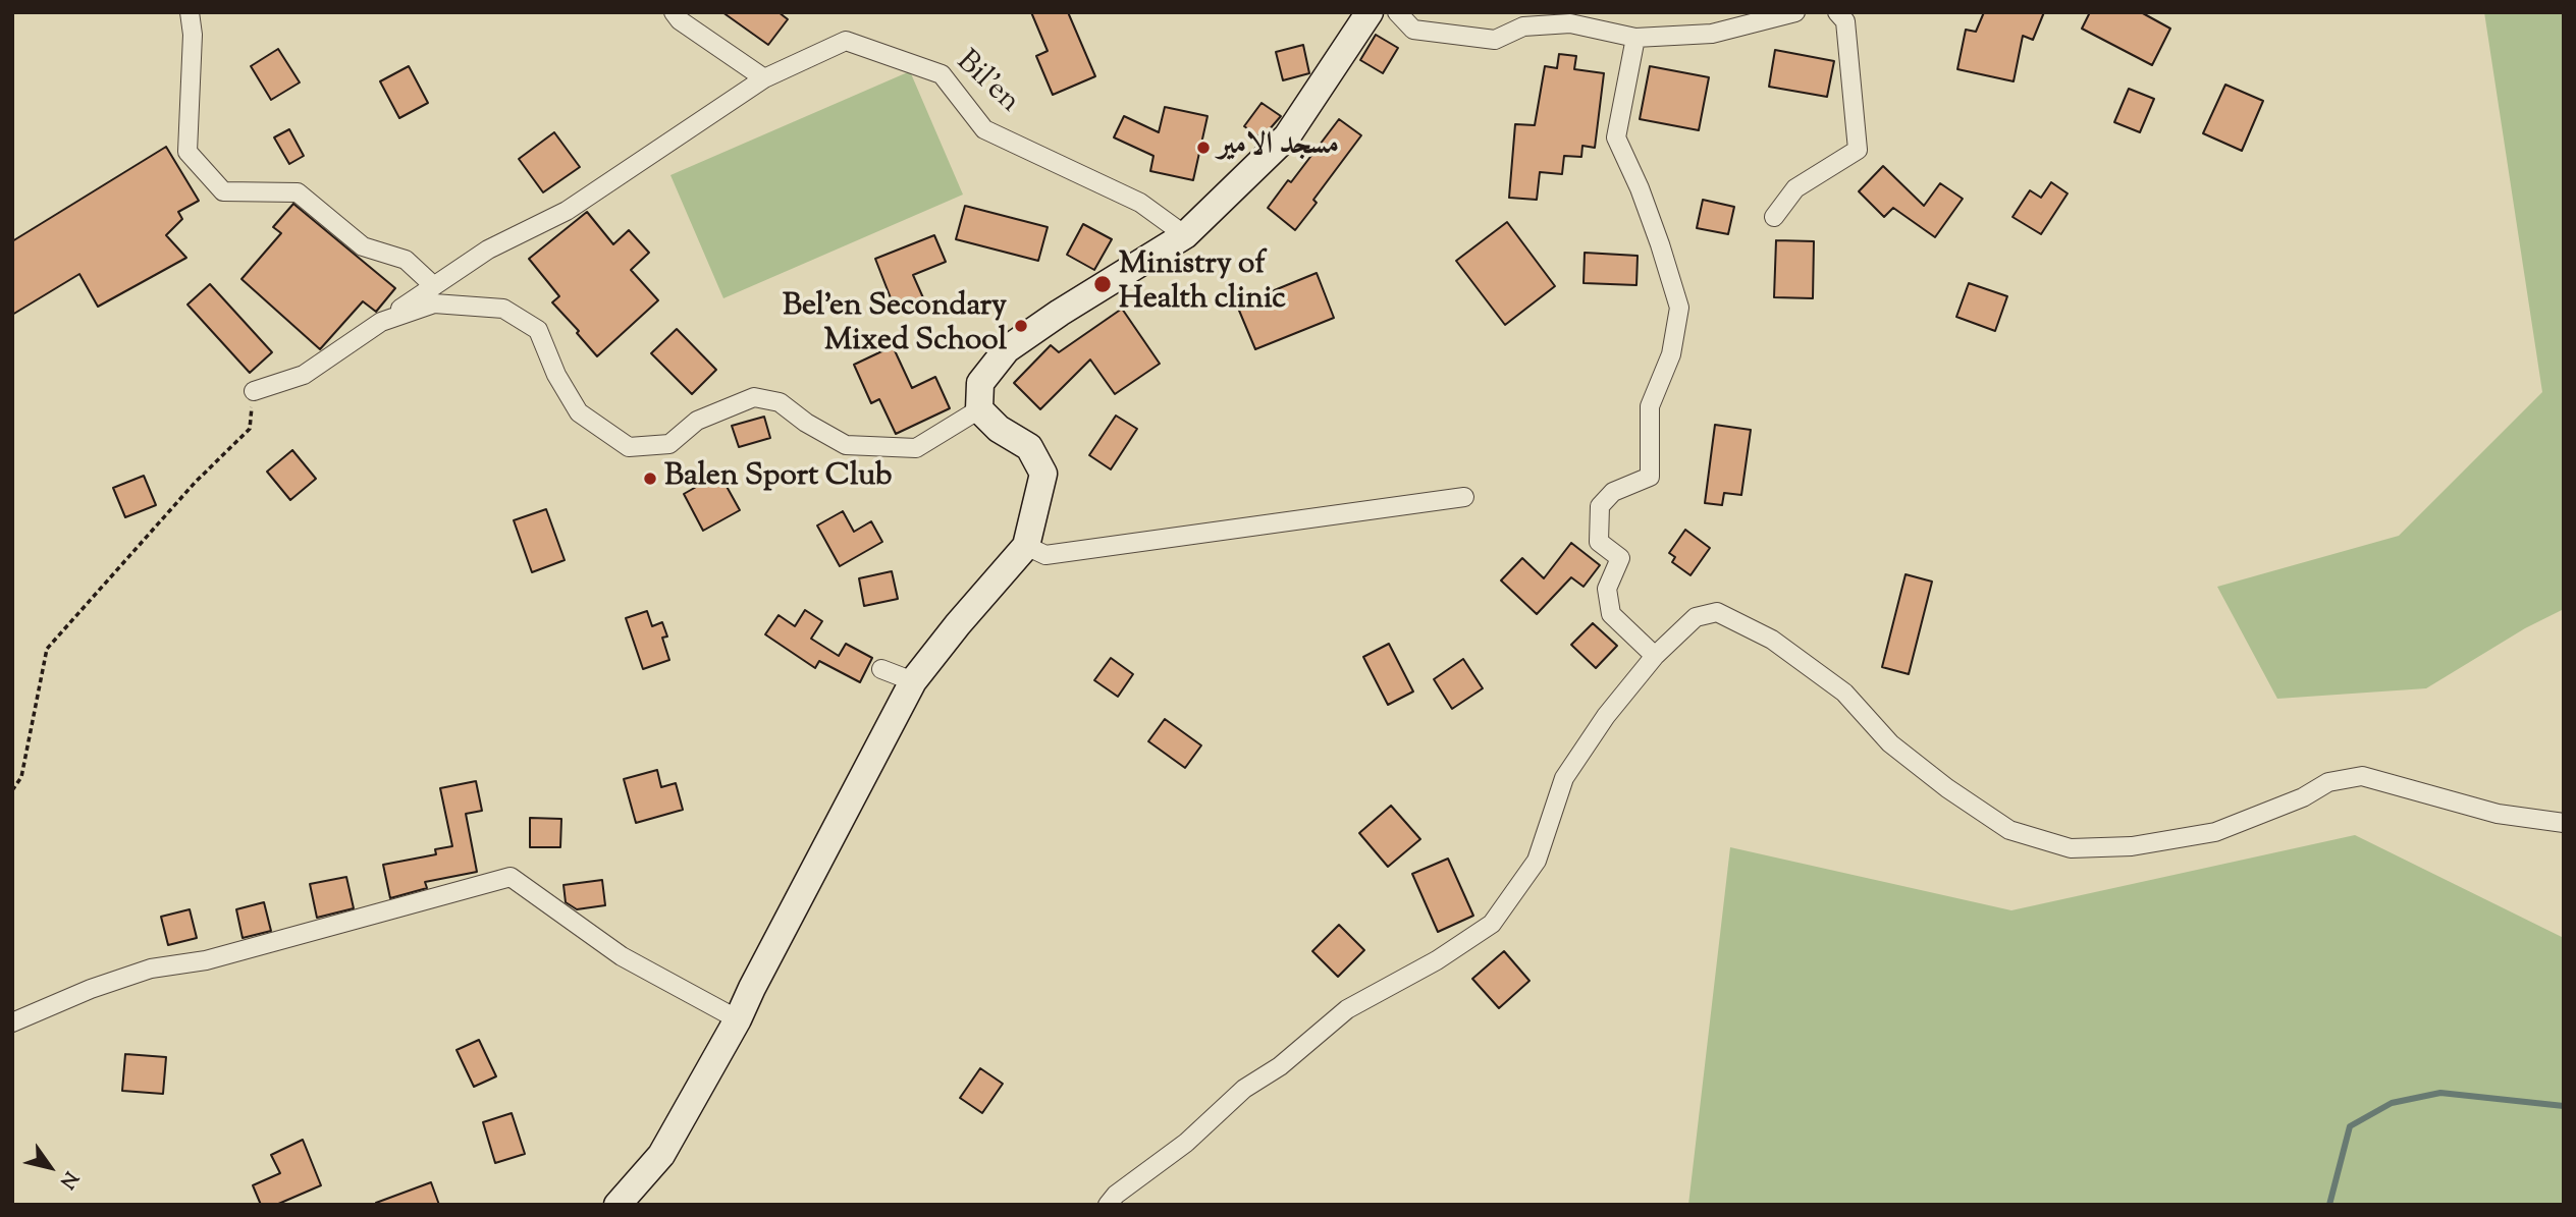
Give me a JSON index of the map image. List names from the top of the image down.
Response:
{
  "streets": {
    "street": ["Bil'en"]
  },
  "places": [
    "مسجد الامير",
    "Ministry of Health clinic",
    "Bel'en Secondary Mixed School",
    "Balen Sport Club"
  ],
  "north": "bottom right"
}
